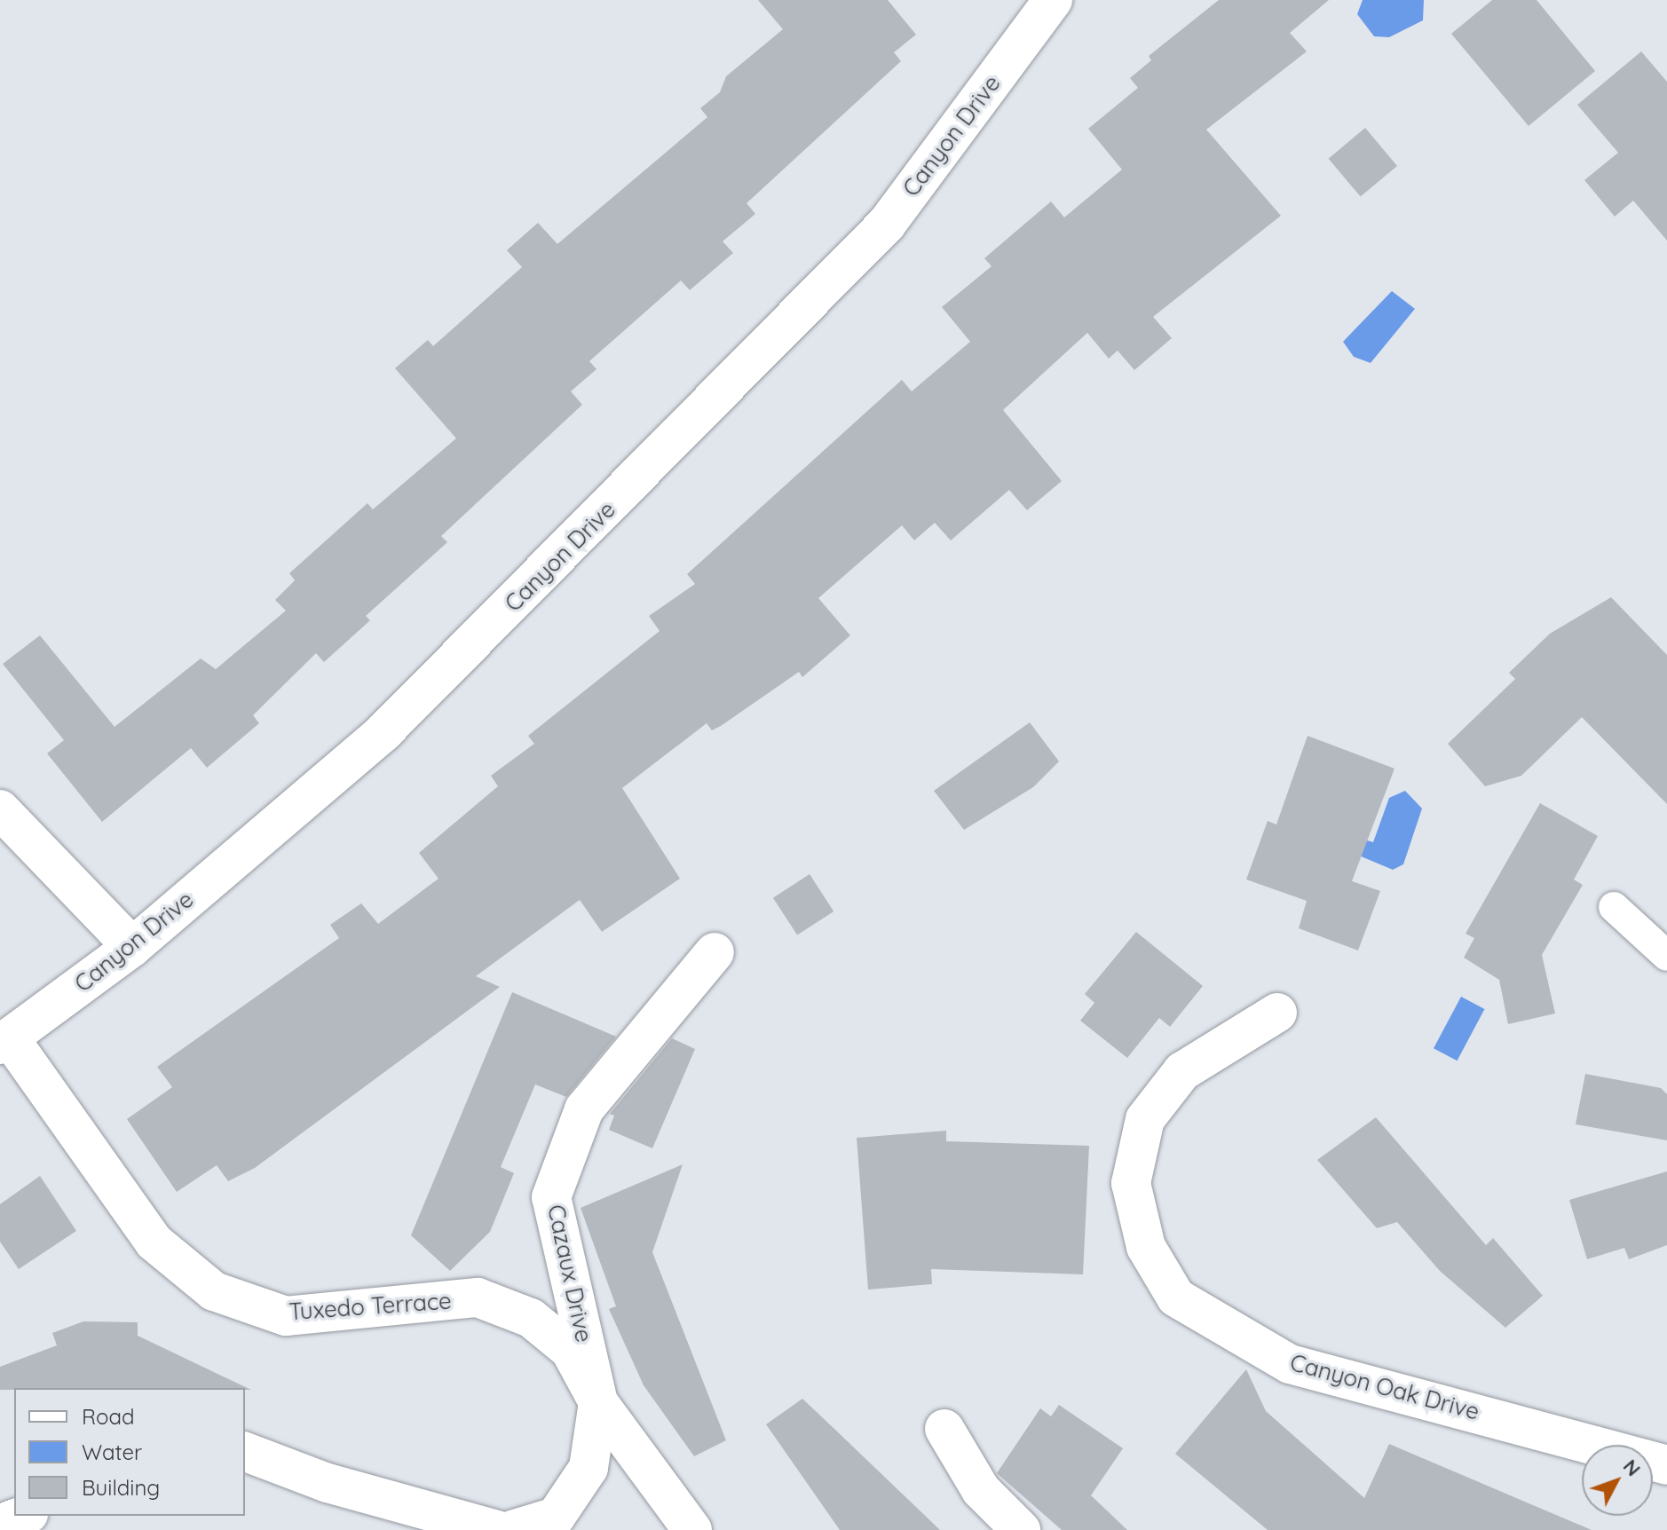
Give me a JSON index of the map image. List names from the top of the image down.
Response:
{
  "streets": {
    "street": [
      "Canyon Drive",
      "Cazaux Drive",
      "Tuxedo Terrace",
      "Canyon Oak Drive"
    ]
  },
  "crossings": [
    ["Canyon Drive", "Tuxedo Terrace"],
    ["Cazaux Drive", "Tuxedo Terrace"]
  ],
  "legend": ["Road", "Water", "Building"],
  "north": "top right"
}
